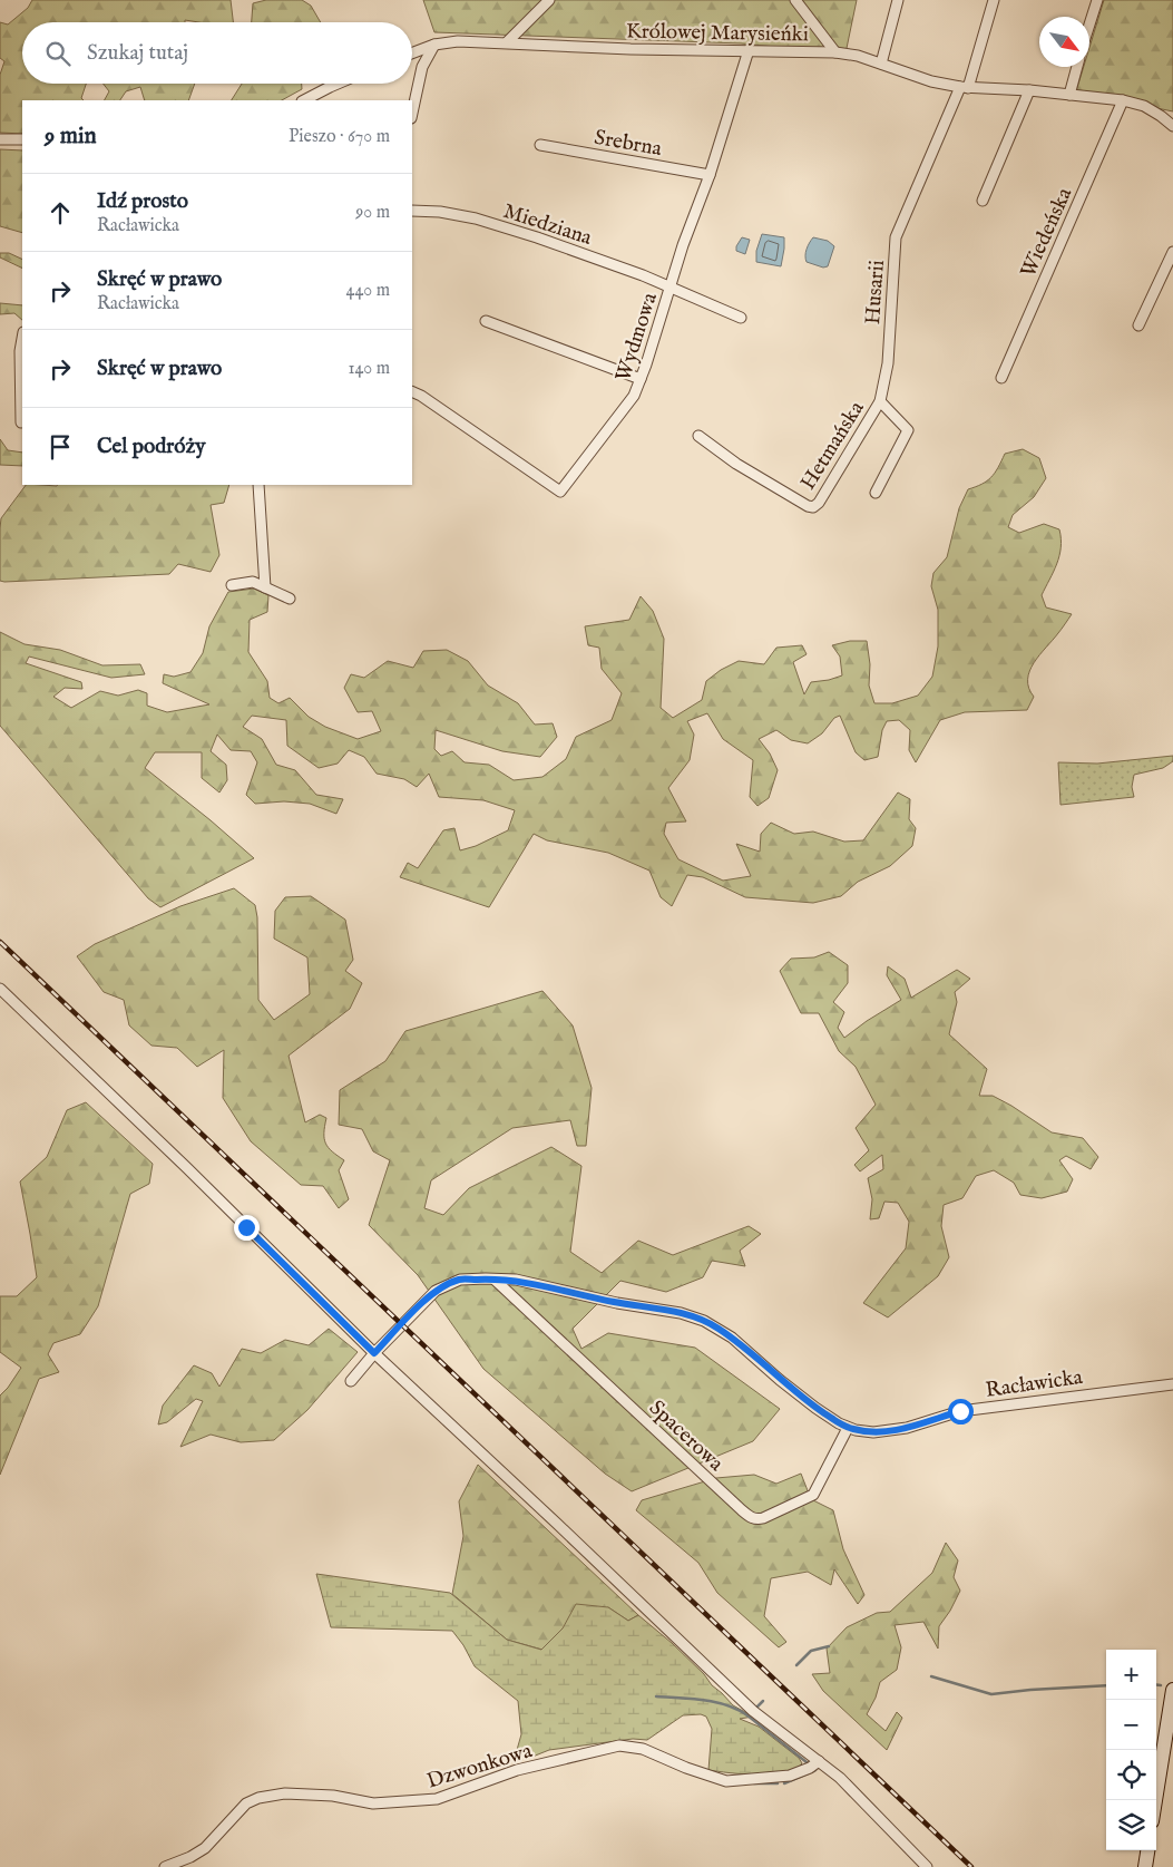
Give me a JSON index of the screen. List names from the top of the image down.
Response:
{
  "streets": {
    "street": [
      "Królowej Marysieńki",
      "Srebrna",
      "Miedziana",
      "Wiedeńska",
      "Husarii",
      "Wydmowa",
      "Hetmańska",
      "Racławicka",
      "Spacerowa",
      "Dzwonkowa"
    ]
  },
  "crossings": [
    ["Królowej Marysieńki", "Wiedeńska"],
    ["Królowej Marysieńki", "Husarii"],
    ["Królowej Marysieńki", "Wydmowa"],
    ["Srebrna", "Wydmowa"],
    ["Miedziana", "Wydmowa"],
    ["Husarii", "Hetmańska"],
    ["Racławicka", "Spacerowa"]
  ],
  "north": "bottom right",
  "page": {
    "search": "Szukaj tutaj",
    "heading": ["9 min", "Pieszo · 670 m"],
    "list": [
      ["Idź prosto", "Racławicka", "90 m"],
      ["Skręć w prawo", "Racławicka", "440 m"],
      ["Skręć w prawo", "140 m"],
      "Cel podróży"
    ],
    "map_buttons": ["+", "−"]
  }
}
